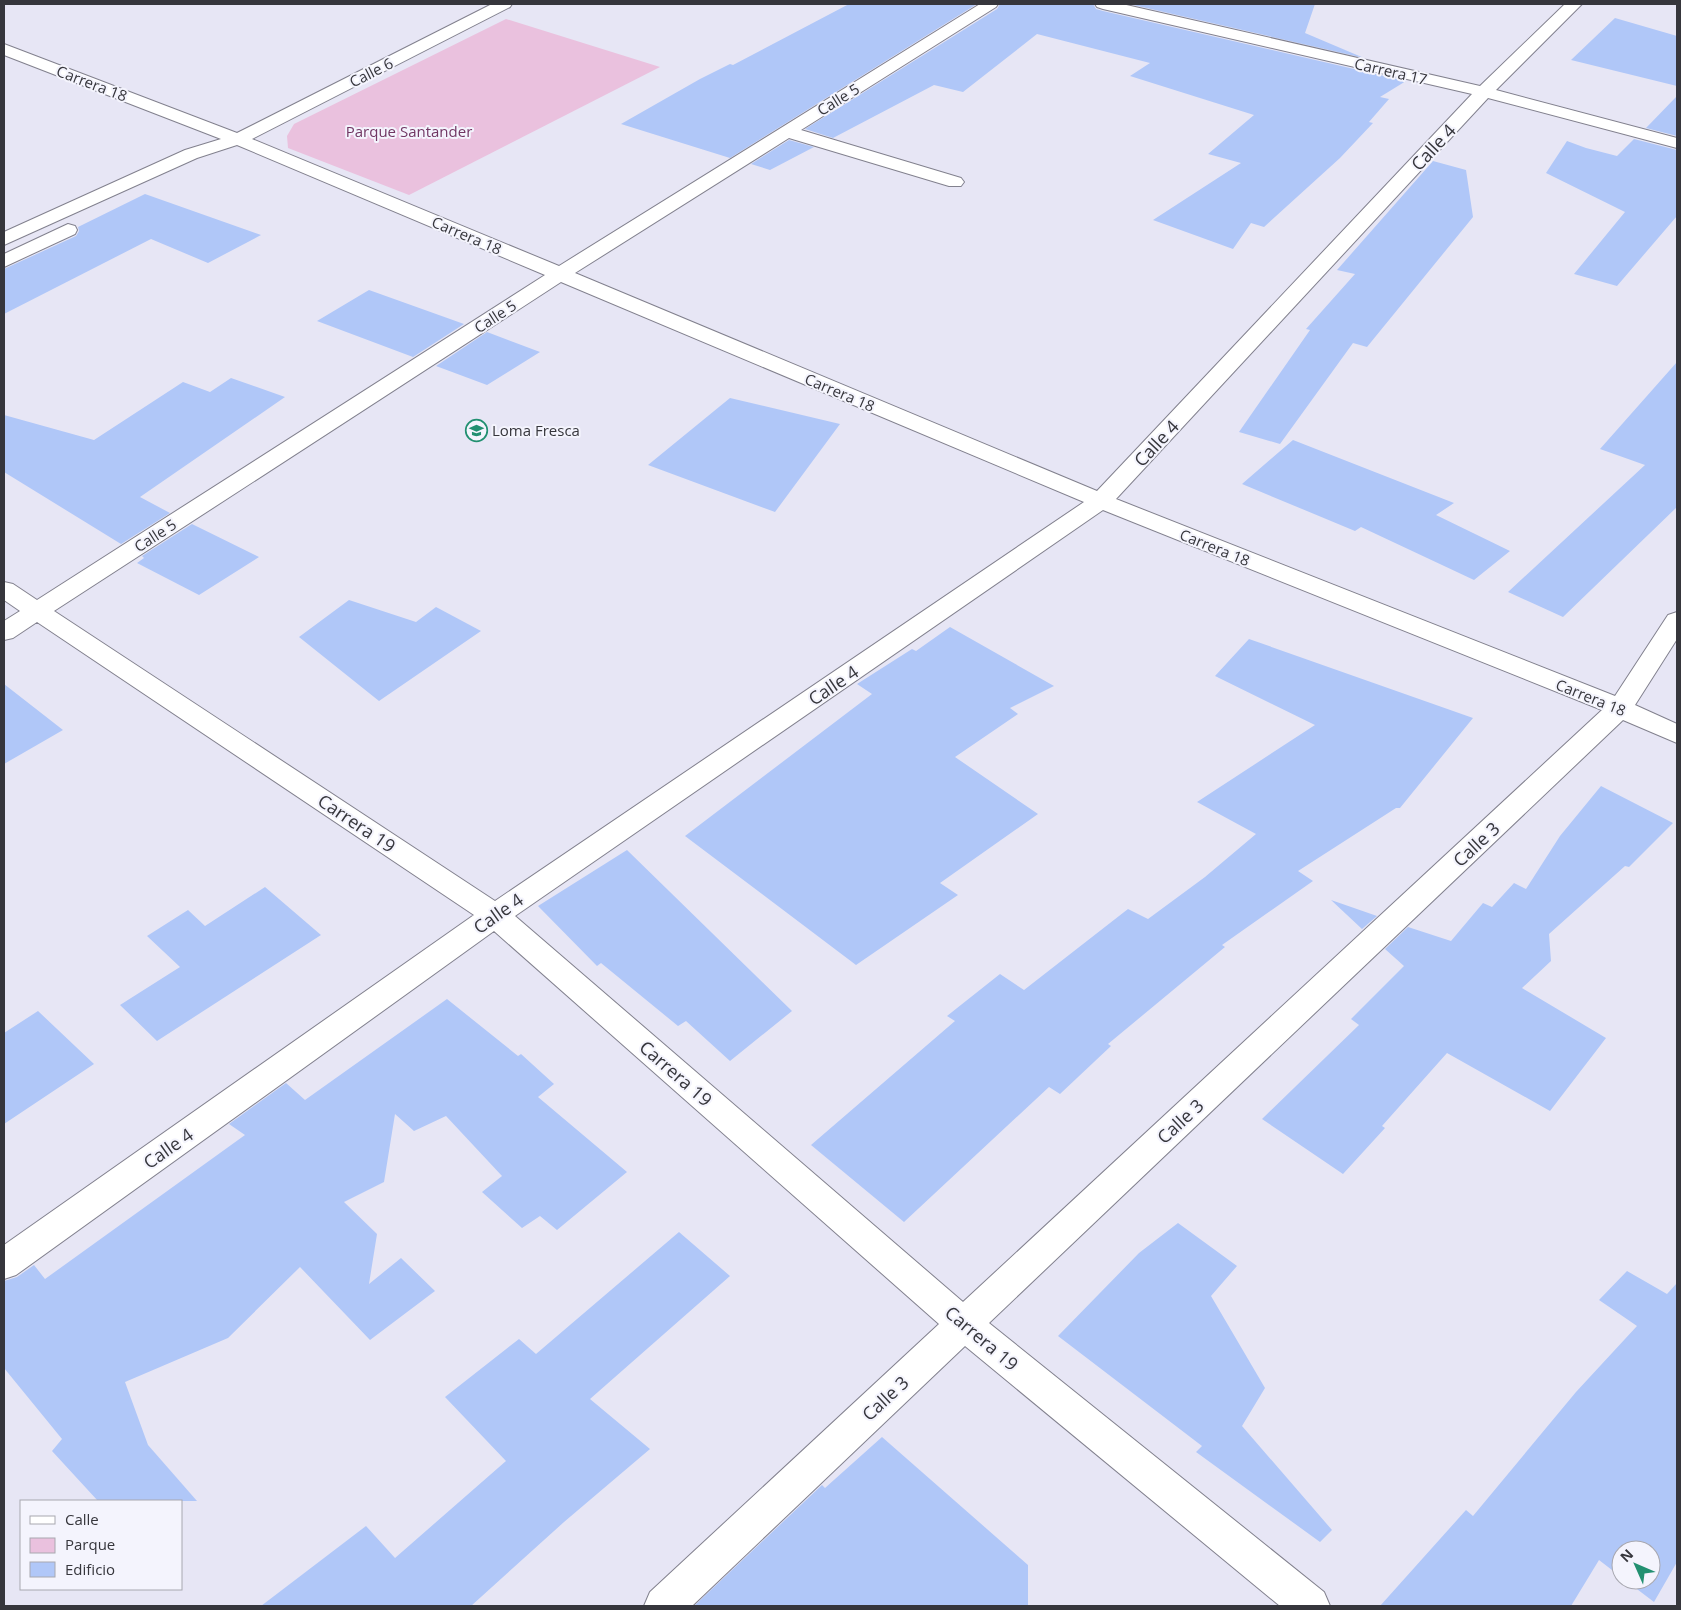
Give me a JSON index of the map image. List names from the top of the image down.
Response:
{
  "streets": {
    "street": [
      "Carrera 17",
      "Calle 6",
      "Carrera 18",
      "Calle 5",
      "Calle 4",
      "Carrera 19",
      "Calle 3"
    ]
  },
  "crossings": [
    ["Carrera 17", "Calle 4"],
    ["Calle 6", "Carrera 18"],
    ["Carrera 18", "Calle 5"],
    ["Carrera 18", "Calle 4"],
    ["Carrera 18", "Calle 3"],
    ["Calle 5", "Carrera 19"],
    ["Calle 4", "Carrera 19"],
    ["Carrera 19", "Calle 3"]
  ],
  "parks": ["Parque Santander"],
  "places": {
    "school or university": ["Loma Fresca"]
  },
  "legend": ["Calle", "Parque", "Edificio"],
  "north": "top left"
}
